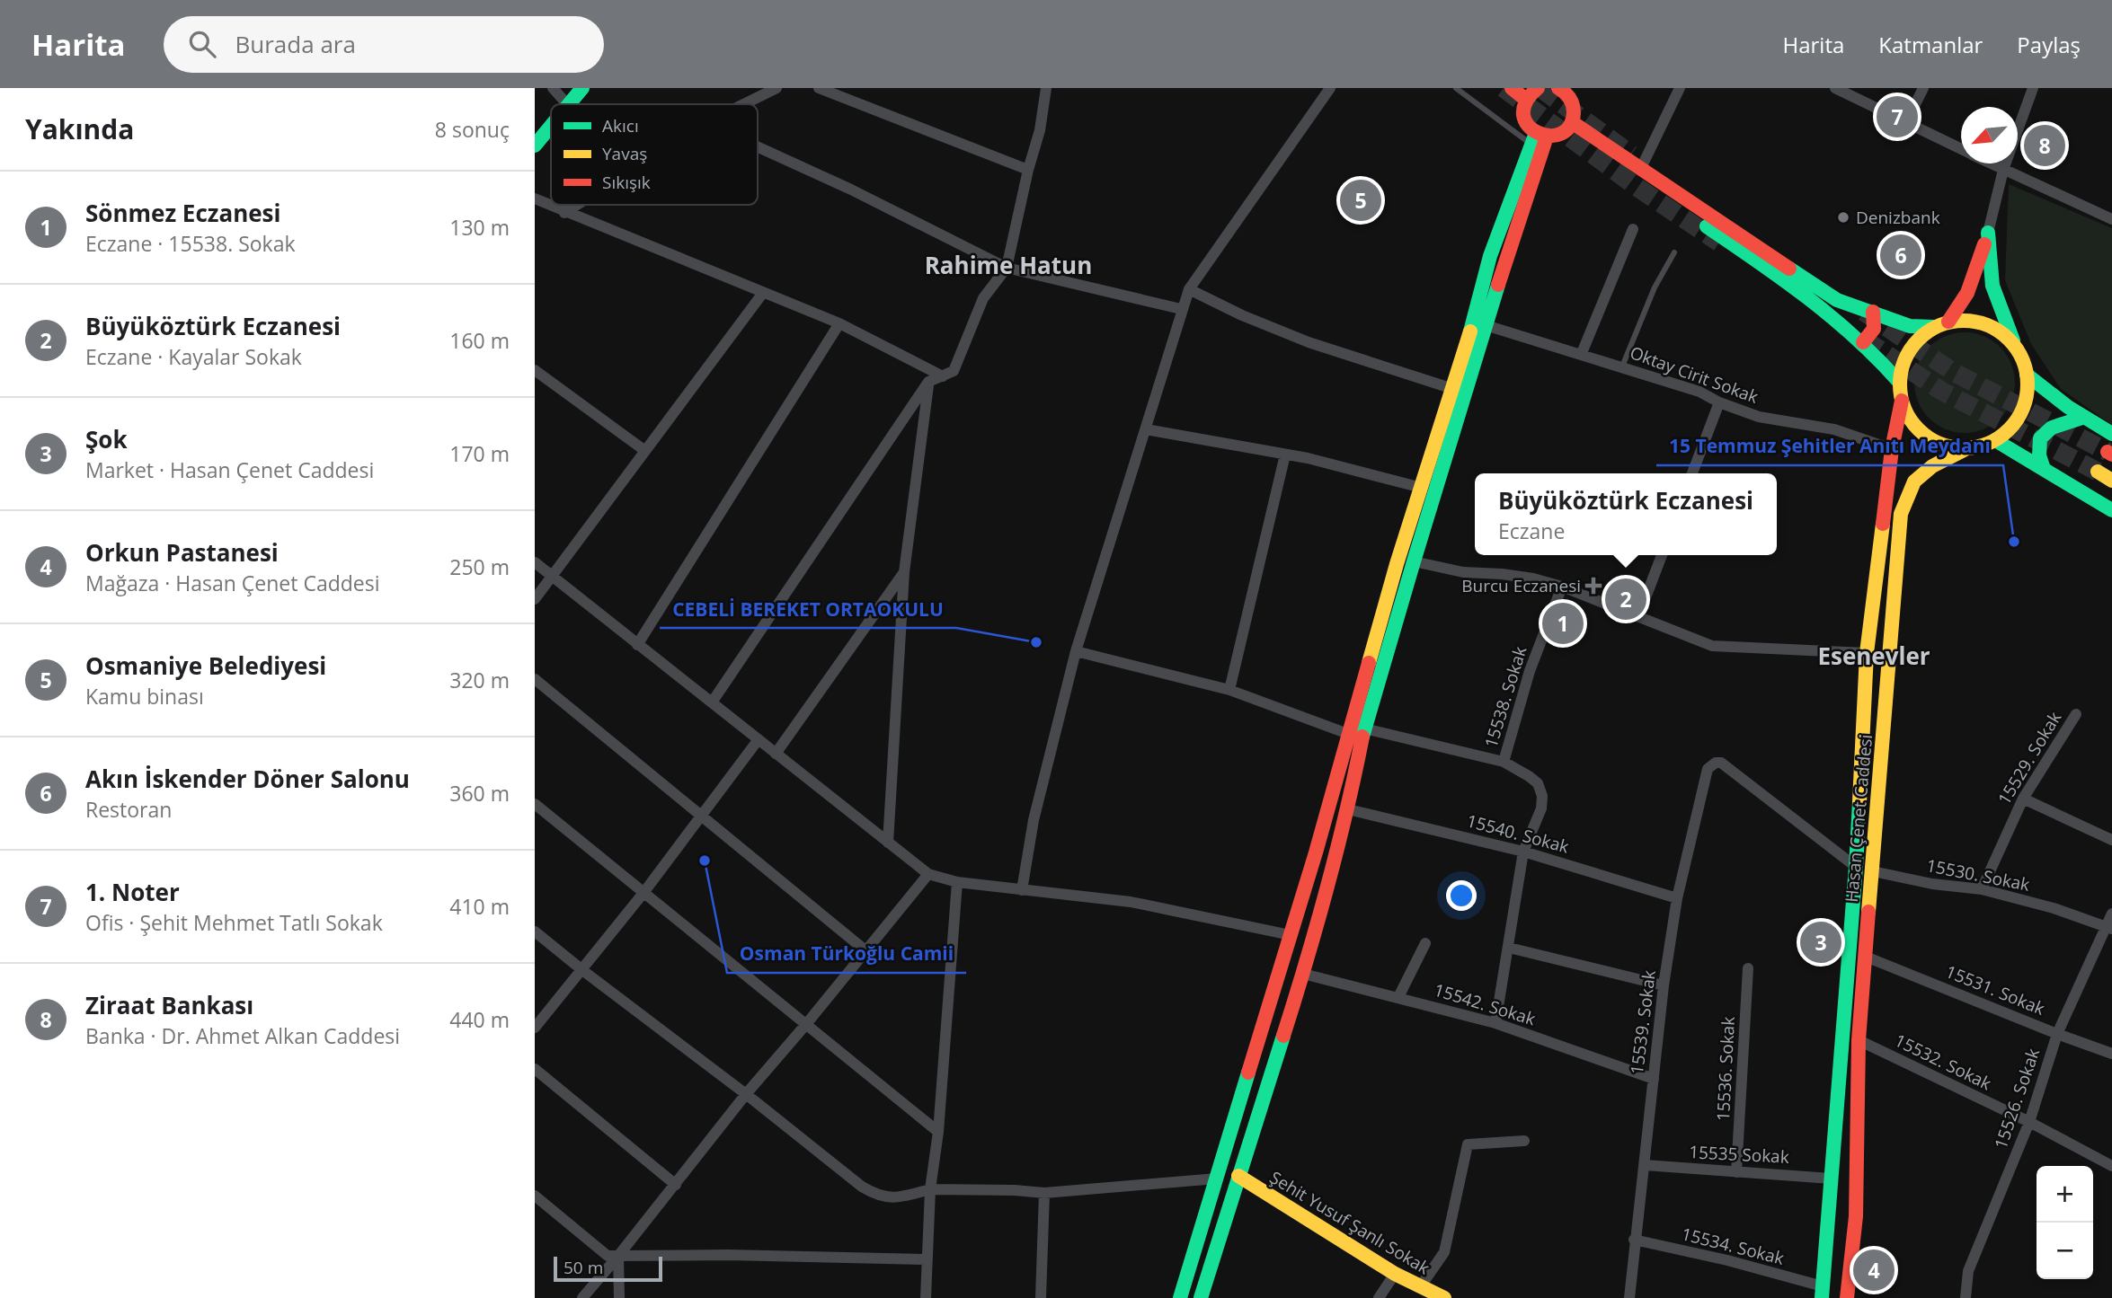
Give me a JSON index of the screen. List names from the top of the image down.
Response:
{
  "streets": {
    "main road": ["Hasan Çenet Caddesi", "Şehit Yusuf Şanlı Sokak"],
    "street": [
      "Oktay Cirit Sokak",
      "15538. Sokak",
      "15529. Sokak",
      "15540. Sokak",
      "15530. Sokak",
      "15531. Sokak",
      "15542. Sokak",
      "15539. Sokak",
      "15532. Sokak",
      "15536. Sokak",
      "15526. Sokak",
      "15535 Sokak",
      "15534. Sokak"
    ]
  },
  "crossings": [
    ["15538. Sokak", "15540. Sokak"],
    ["15538. Sokak", "15542. Sokak"],
    ["15529. Sokak", "15530. Sokak"],
    ["Hasan Çenet Caddesi", "15530. Sokak"],
    ["Hasan Çenet Caddesi", "15531. Sokak"],
    ["Hasan Çenet Caddesi", "15532. Sokak"],
    ["15540. Sokak", "15539. Sokak"],
    ["15530. Sokak", "15526. Sokak"],
    ["15531. Sokak", "15526. Sokak"],
    ["15542. Sokak", "15539. Sokak"],
    ["15539. Sokak", "15535 Sokak"],
    ["15539. Sokak", "15534. Sokak"],
    ["15532. Sokak", "15526. Sokak"],
    ["15536. Sokak", "15535 Sokak"]
  ],
  "districts": ["Rahime Hatun", "Esenevler"],
  "places": {
    "other": [
      "Denizbank",
      "15 Temmuz Şehitler Anıtı Meydanı",
      "CEBELİ BEREKET ORTAOKULU",
      "Osman Türkoğlu Camii"
    ],
    "health": ["Burcu Eczanesi"]
  },
  "legend": ["Akıcı", "Yavaş", "Sıkışık"],
  "scale_bar": "50 m",
  "north": "bottom left",
  "page": {
    "header": "Harita",
    "search": "Burada ara",
    "nav": ["Harita", "Katmanlar", "Paylaş"],
    "heading": ["Yakında", "8 sonuç"],
    "pins": [
      "7",
      "8",
      "5",
      "6",
      "2",
      "1",
      "3",
      "4"
    ],
    "list": [
      {
        "mark": "1",
        "name": "Sönmez Eczanesi",
        "note": "Eczane · 15538. Sokak",
        "value": "130 m"
      },
      {
        "mark": "2",
        "name": "Büyüköztürk Eczanesi",
        "note": "Eczane · Kayalar Sokak",
        "value": "160 m"
      },
      {
        "mark": "3",
        "name": "Şok",
        "note": "Market · Hasan Çenet Caddesi",
        "value": "170 m"
      },
      {
        "mark": "4",
        "name": "Orkun Pastanesi",
        "note": "Mağaza · Hasan Çenet Caddesi",
        "value": "250 m"
      },
      {
        "mark": "5",
        "name": "Osmaniye Belediyesi",
        "note": "Kamu binası",
        "value": "320 m"
      },
      {
        "mark": "6",
        "name": "Akın İskender Döner Salonu",
        "note": "Restoran",
        "value": "360 m"
      },
      {
        "mark": "7",
        "name": "1. Noter",
        "note": "Ofis · Şehit Mehmet Tatlı Sokak",
        "value": "410 m"
      },
      {
        "mark": "8",
        "name": "Ziraat Bankası",
        "note": "Banka · Dr. Ahmet Alkan Caddesi",
        "value": "440 m"
      }
    ],
    "popup": ["Büyüköztürk Eczanesi", "Eczane"],
    "map_buttons": ["+", "−"],
    "scale": "50 m"
  }
}
